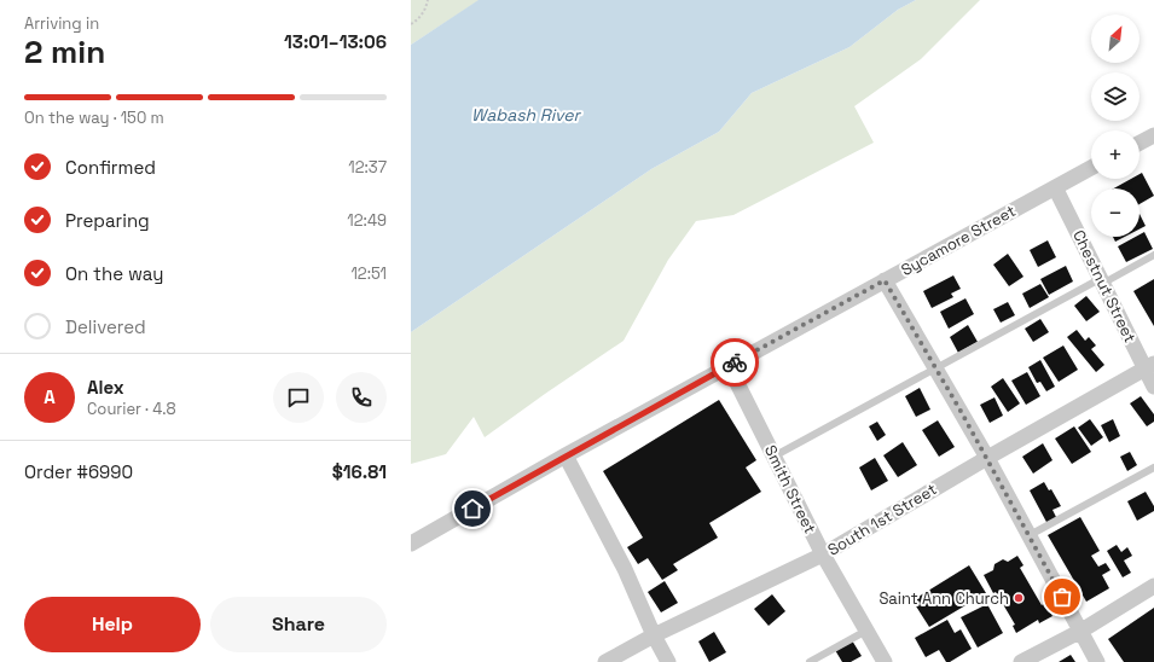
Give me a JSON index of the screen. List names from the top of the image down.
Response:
{
  "streets": {
    "street": [
      "Sycamore Street",
      "Chestnut Street",
      "Smith Street",
      "South 1st Street"
    ]
  },
  "crossings": [
    ["Sycamore Street", "Chestnut Street"],
    ["Sycamore Street", "Smith Street"],
    ["Chestnut Street", "South 1st Street"],
    ["Smith Street", "South 1st Street"]
  ],
  "water": ["Wabash River"],
  "places": ["Saint Ann Church"],
  "north": "top right",
  "page": {
    "heading": ["2 min", "Arriving in", "13:01–13:06"],
    "panel": [
      "Alex",
      "Courier · 4.8",
      "Order #6990",
      "$16.81"
    ],
    "map_buttons": ["+", "−"],
    "bar": "On the way · 150 m",
    "list": [
      ["Confirmed", "12:37"],
      ["Preparing", "12:49"],
      ["On the way", "12:51"],
      "Delivered"
    ],
    "round": "A",
    "buttons": ["Help", "Share"]
  }
}
